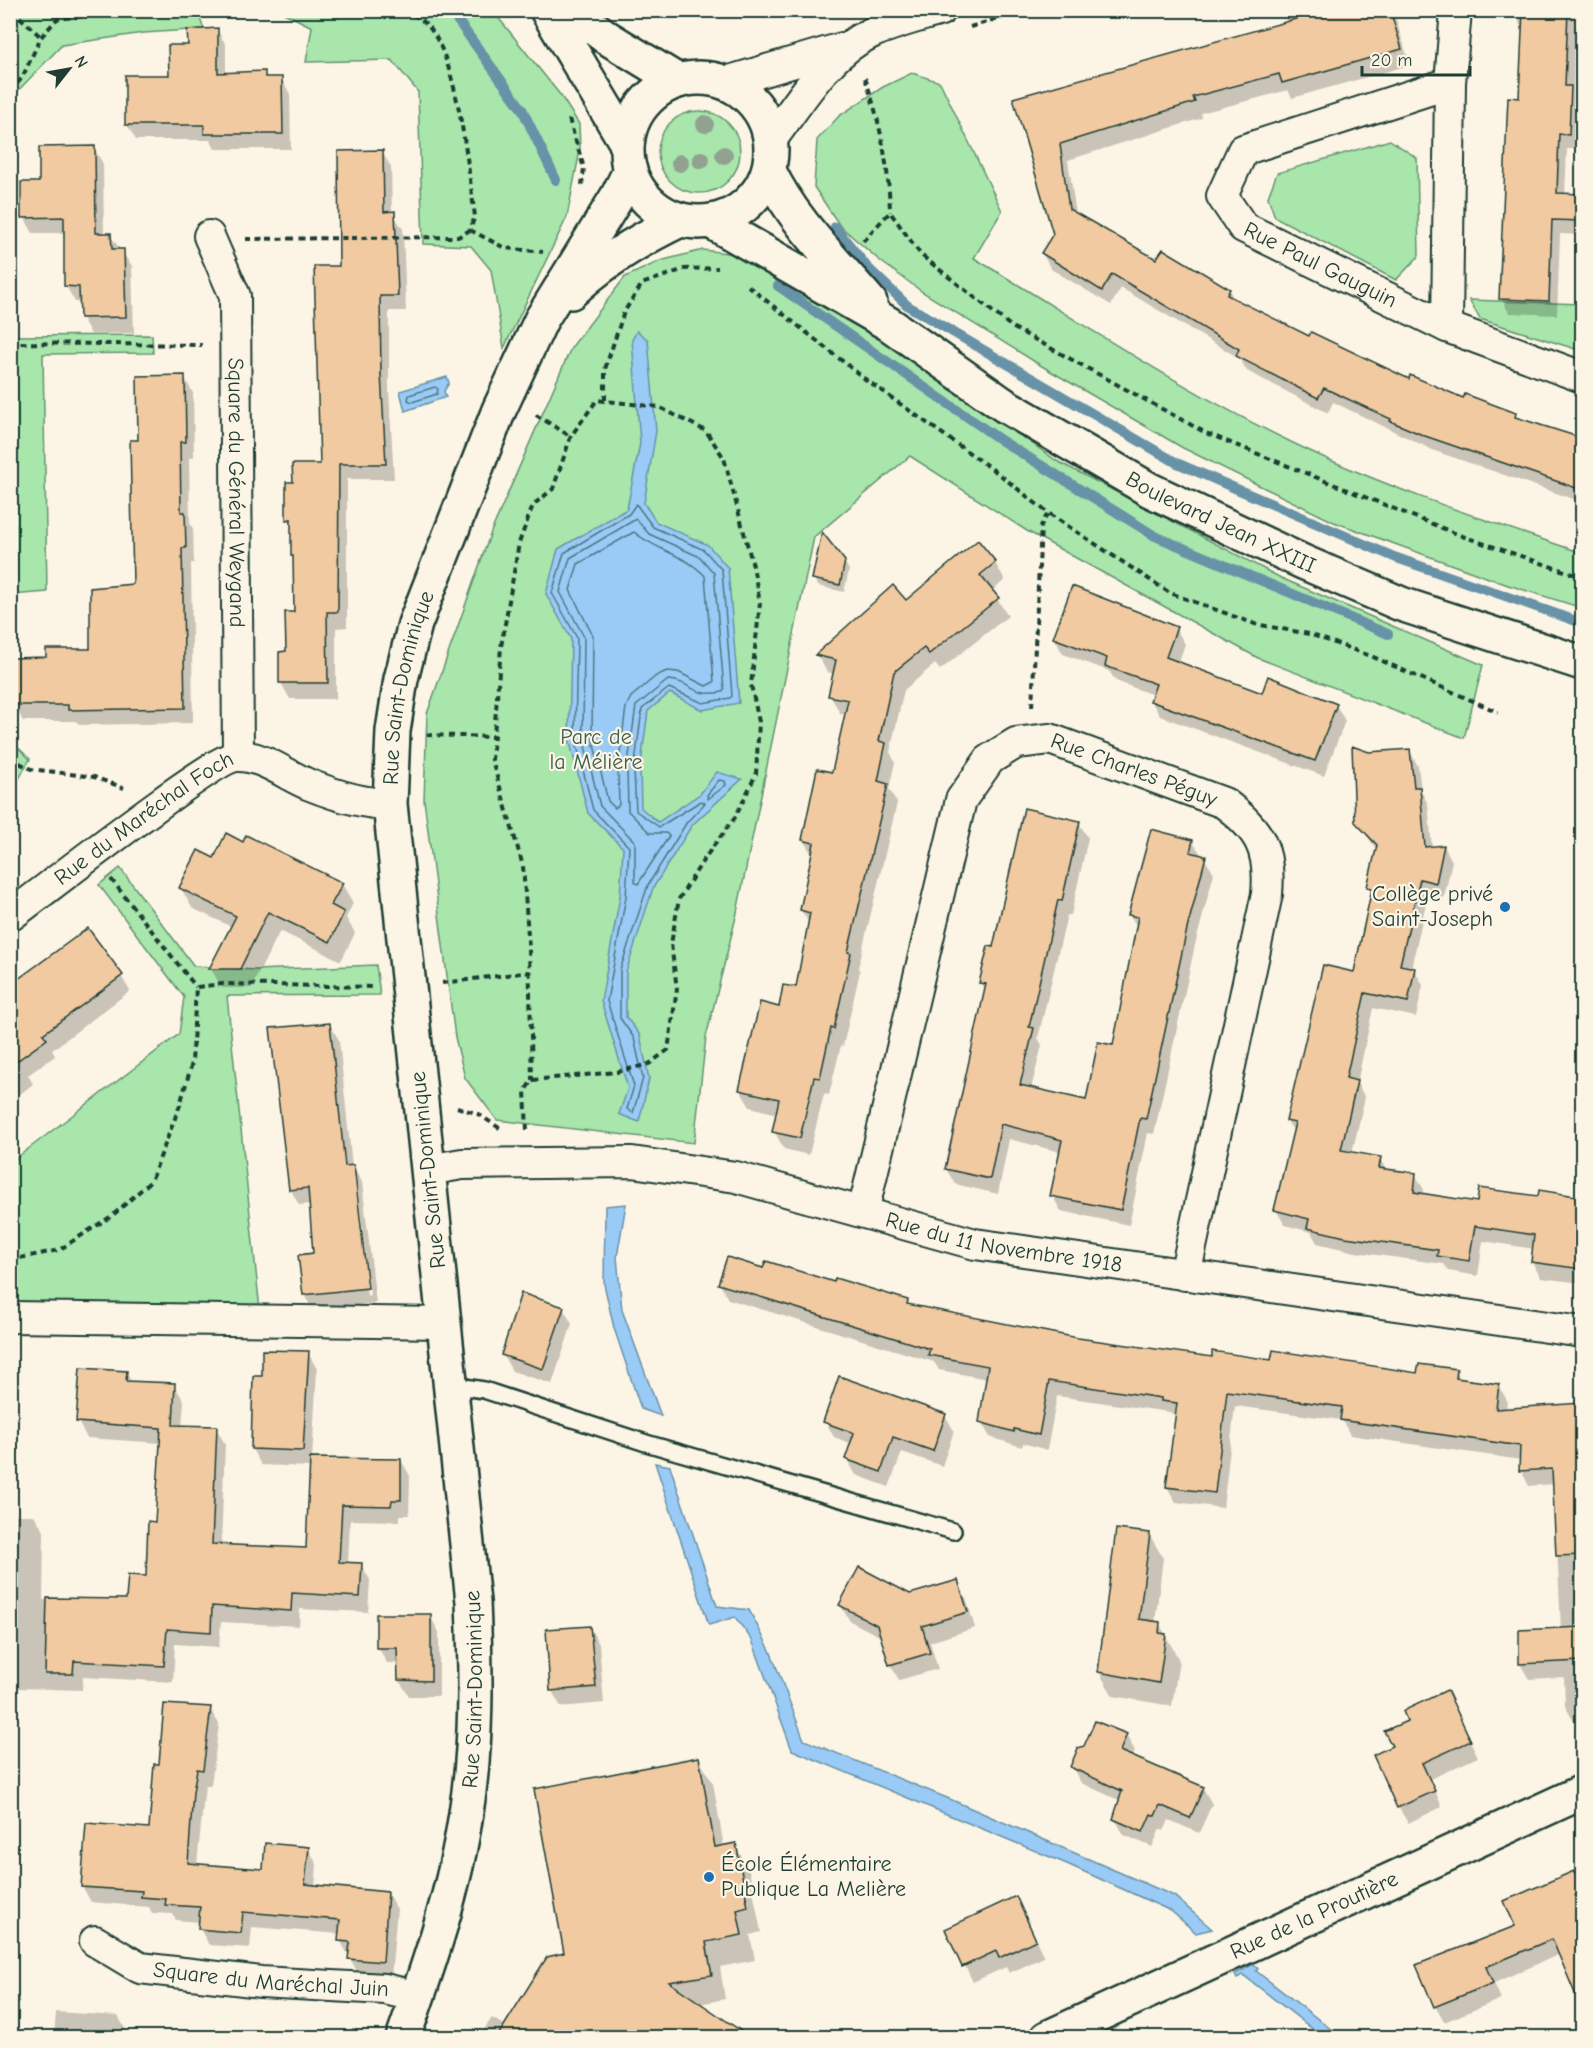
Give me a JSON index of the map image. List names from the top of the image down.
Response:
{
  "streets": {
    "street": [
      "Rue Paul Gauguin",
      "Square du Général Weygand",
      "Boulevard Jean XXIII",
      "Rue Saint-Dominique",
      "Rue Charles Péguy",
      "Rue du Maréchal Foch",
      "Rue du 11 Novembre 1918",
      "Rue de la Proutière",
      "Square du Maréchal Juin"
    ]
  },
  "crossings": [
    ["Square du Général Weygand", "Rue du Maréchal Foch"],
    ["Rue Saint-Dominique", "Rue du Maréchal Foch"],
    ["Rue Saint-Dominique", "Rue du 11 Novembre 1918"],
    ["Rue Saint-Dominique", "Square du Maréchal Juin"],
    ["Rue Charles Péguy", "Rue du 11 Novembre 1918"]
  ],
  "parks": ["Parc de la Mélière"],
  "places": ["Collège privé Saint-Joseph", "École Élémentaire Publique La Melière"],
  "scale_bar": "20 m",
  "north": "top right"
}
